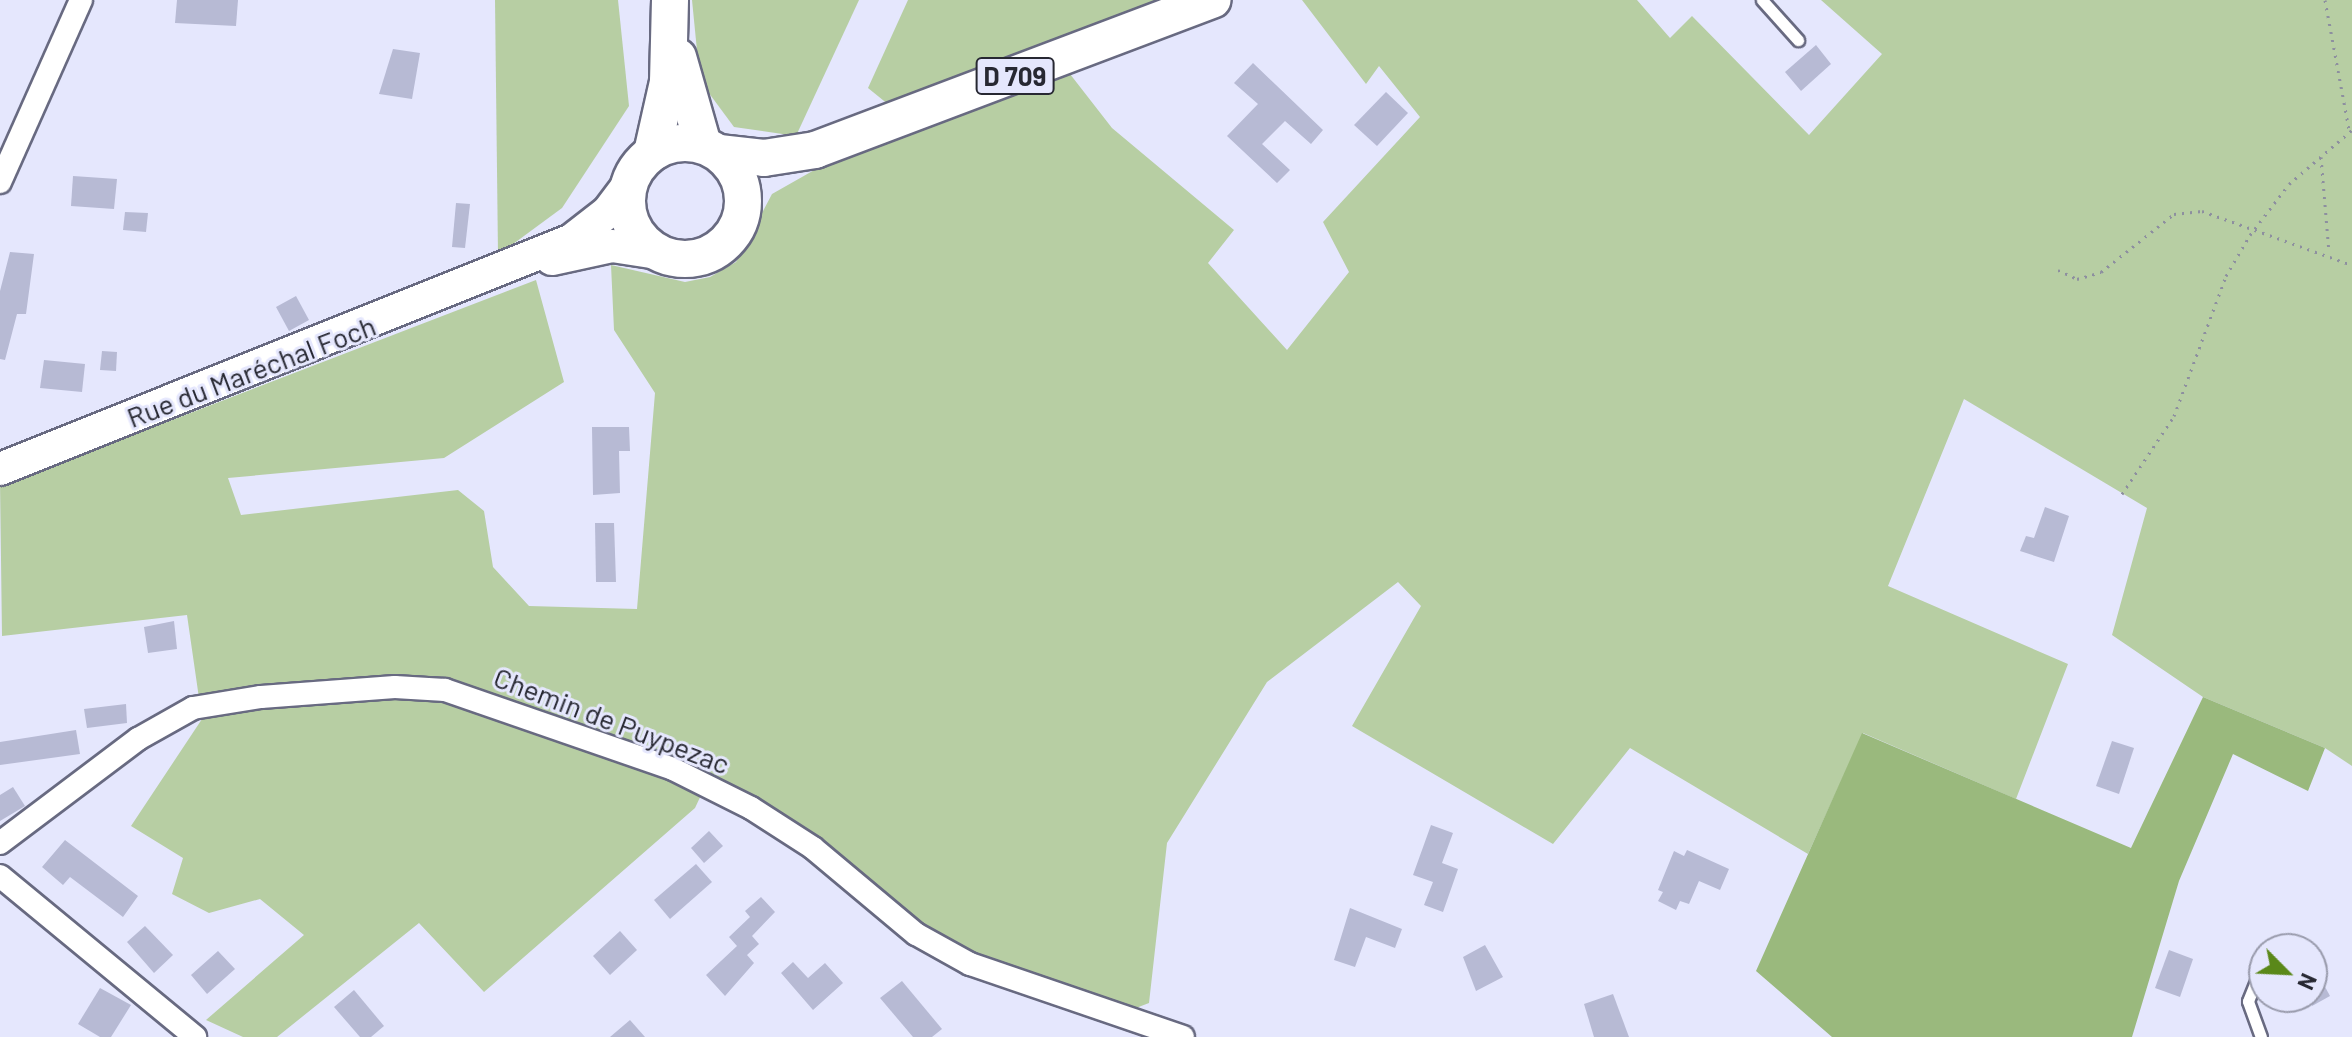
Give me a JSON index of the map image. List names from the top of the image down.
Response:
{
  "streets": {
    "main road": ["D 709", "Rue du Maréchal Foch"],
    "street": ["Chemin de Puypezac"]
  },
  "crossings": [
    ["D 709", "Rue du Maréchal Foch"]
  ],
  "north": "bottom right"
}
